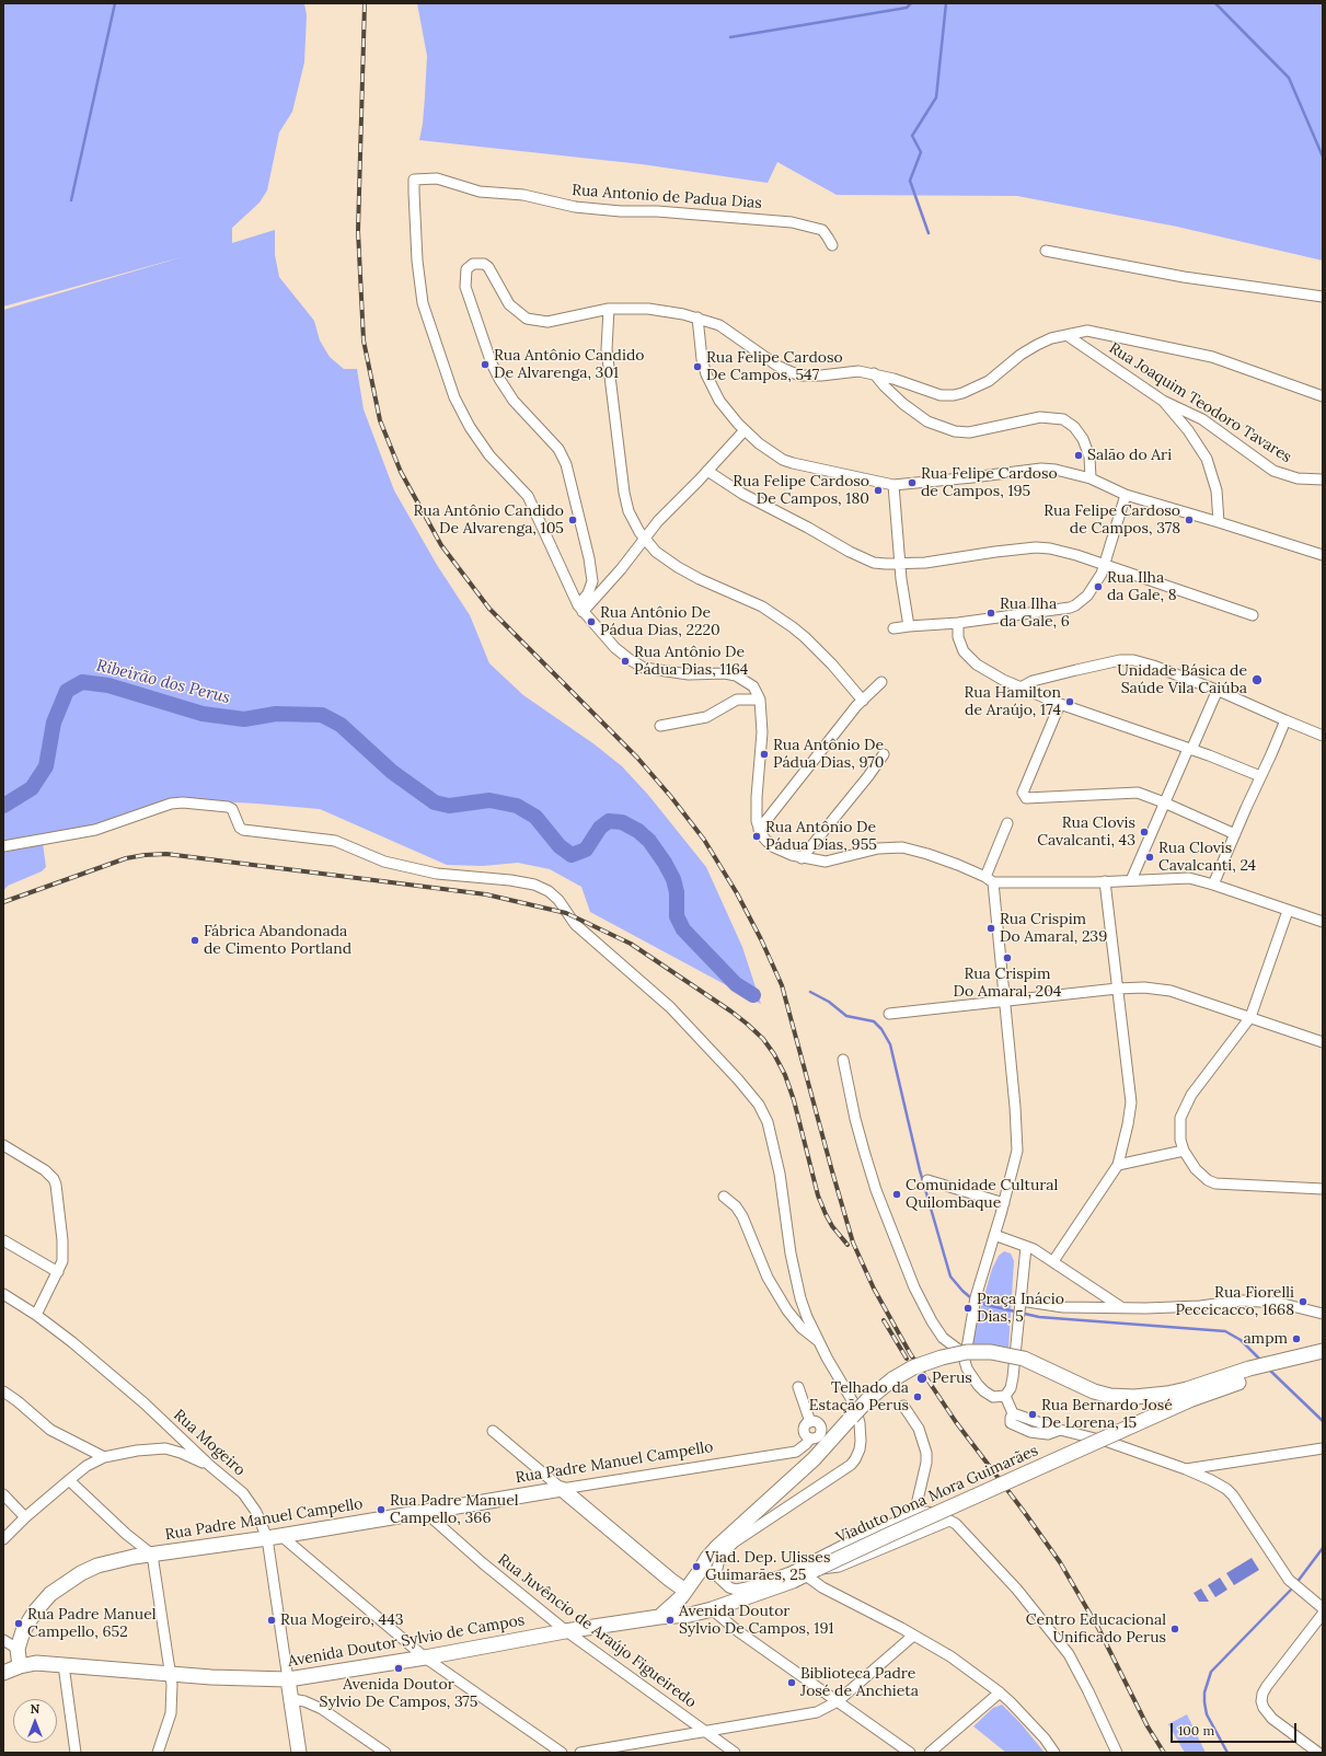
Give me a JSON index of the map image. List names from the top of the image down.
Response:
{
  "streets": {
    "main road": ["Rua Padre Manuel Campello", "Viaduto Dona Mora Guimarães", "Avenida Doutor Sylvio de Campos"],
    "street": [
      "Rua Antonio de Padua Dias",
      "Rua Joaquim Teodoro Tavares",
      "Rua Mogeiro",
      "Rua Juvêncio de Araújo Figueiredo"
    ]
  },
  "crossings": [
    ["Rua Mogeiro", "Rua Padre Manuel Campello"],
    ["Rua Mogeiro", "Avenida Doutor Sylvio de Campos"],
    ["Rua Padre Manuel Campello", "Rua Juvêncio de Araújo Figueiredo"],
    ["Viaduto Dona Mora Guimarães", "Avenida Doutor Sylvio de Campos"],
    ["Rua Juvêncio de Araújo Figueiredo", "Avenida Doutor Sylvio de Campos"]
  ],
  "water": ["Ribeirão dos Perus"],
  "places": [
    "Rua Antônio Candido De Alvarenga, 301",
    "Rua Felipe Cardoso De Campos, 547",
    "Salão do Ari",
    "Rua Felipe Cardoso de Campos, 195",
    "Rua Felipe Cardoso De Campos, 180",
    "Rua Antônio Candido De Alvarenga, 105",
    "Rua Felipe Cardoso de Campos, 378",
    "Rua Ilha da Gale, 8",
    "Rua Ilha da Gale, 6",
    "Rua Antônio De Pádua Dias, 2220",
    "Rua Antônio De Pádua Dias, 1164",
    "Unidade Básica de Saúde Vila Caiúba",
    "Rua Hamilton de Araújo, 174",
    "Rua Antônio De Pádua Dias, 970",
    "Rua Clovis Cavalcanti, 43",
    "Rua Antônio De Pádua Dias, 955",
    "Rua Clovis Cavalcanti, 24",
    "Rua Crispim Do Amaral, 239",
    "Fábrica Abandonada de Cimento Portland",
    "Rua Crispim Do Amaral, 204",
    "Comunidade Cultural Quilombaque",
    "Rua Fiorelli Peccicacco, 1668",
    "Praça Inácio Dias, 5",
    "ampm",
    "Perus",
    "Telhado da Estação Perus",
    "Rua Bernardo José De Lorena, 15",
    "Rua Padre Manuel Campello, 366",
    "Viad. Dep. Ulisses Guimarães, 25",
    "Rua Mogeiro, 443",
    "Avenida Doutor Sylvio De Campos, 191",
    "Rua Padre Manuel Campello, 652",
    "Centro Educacional Unificado Perus",
    "Avenida Doutor Sylvio De Campos, 375",
    "Biblioteca Padre José de Anchieta"
  ],
  "scale_bar": "100 m",
  "north": "top"
}
